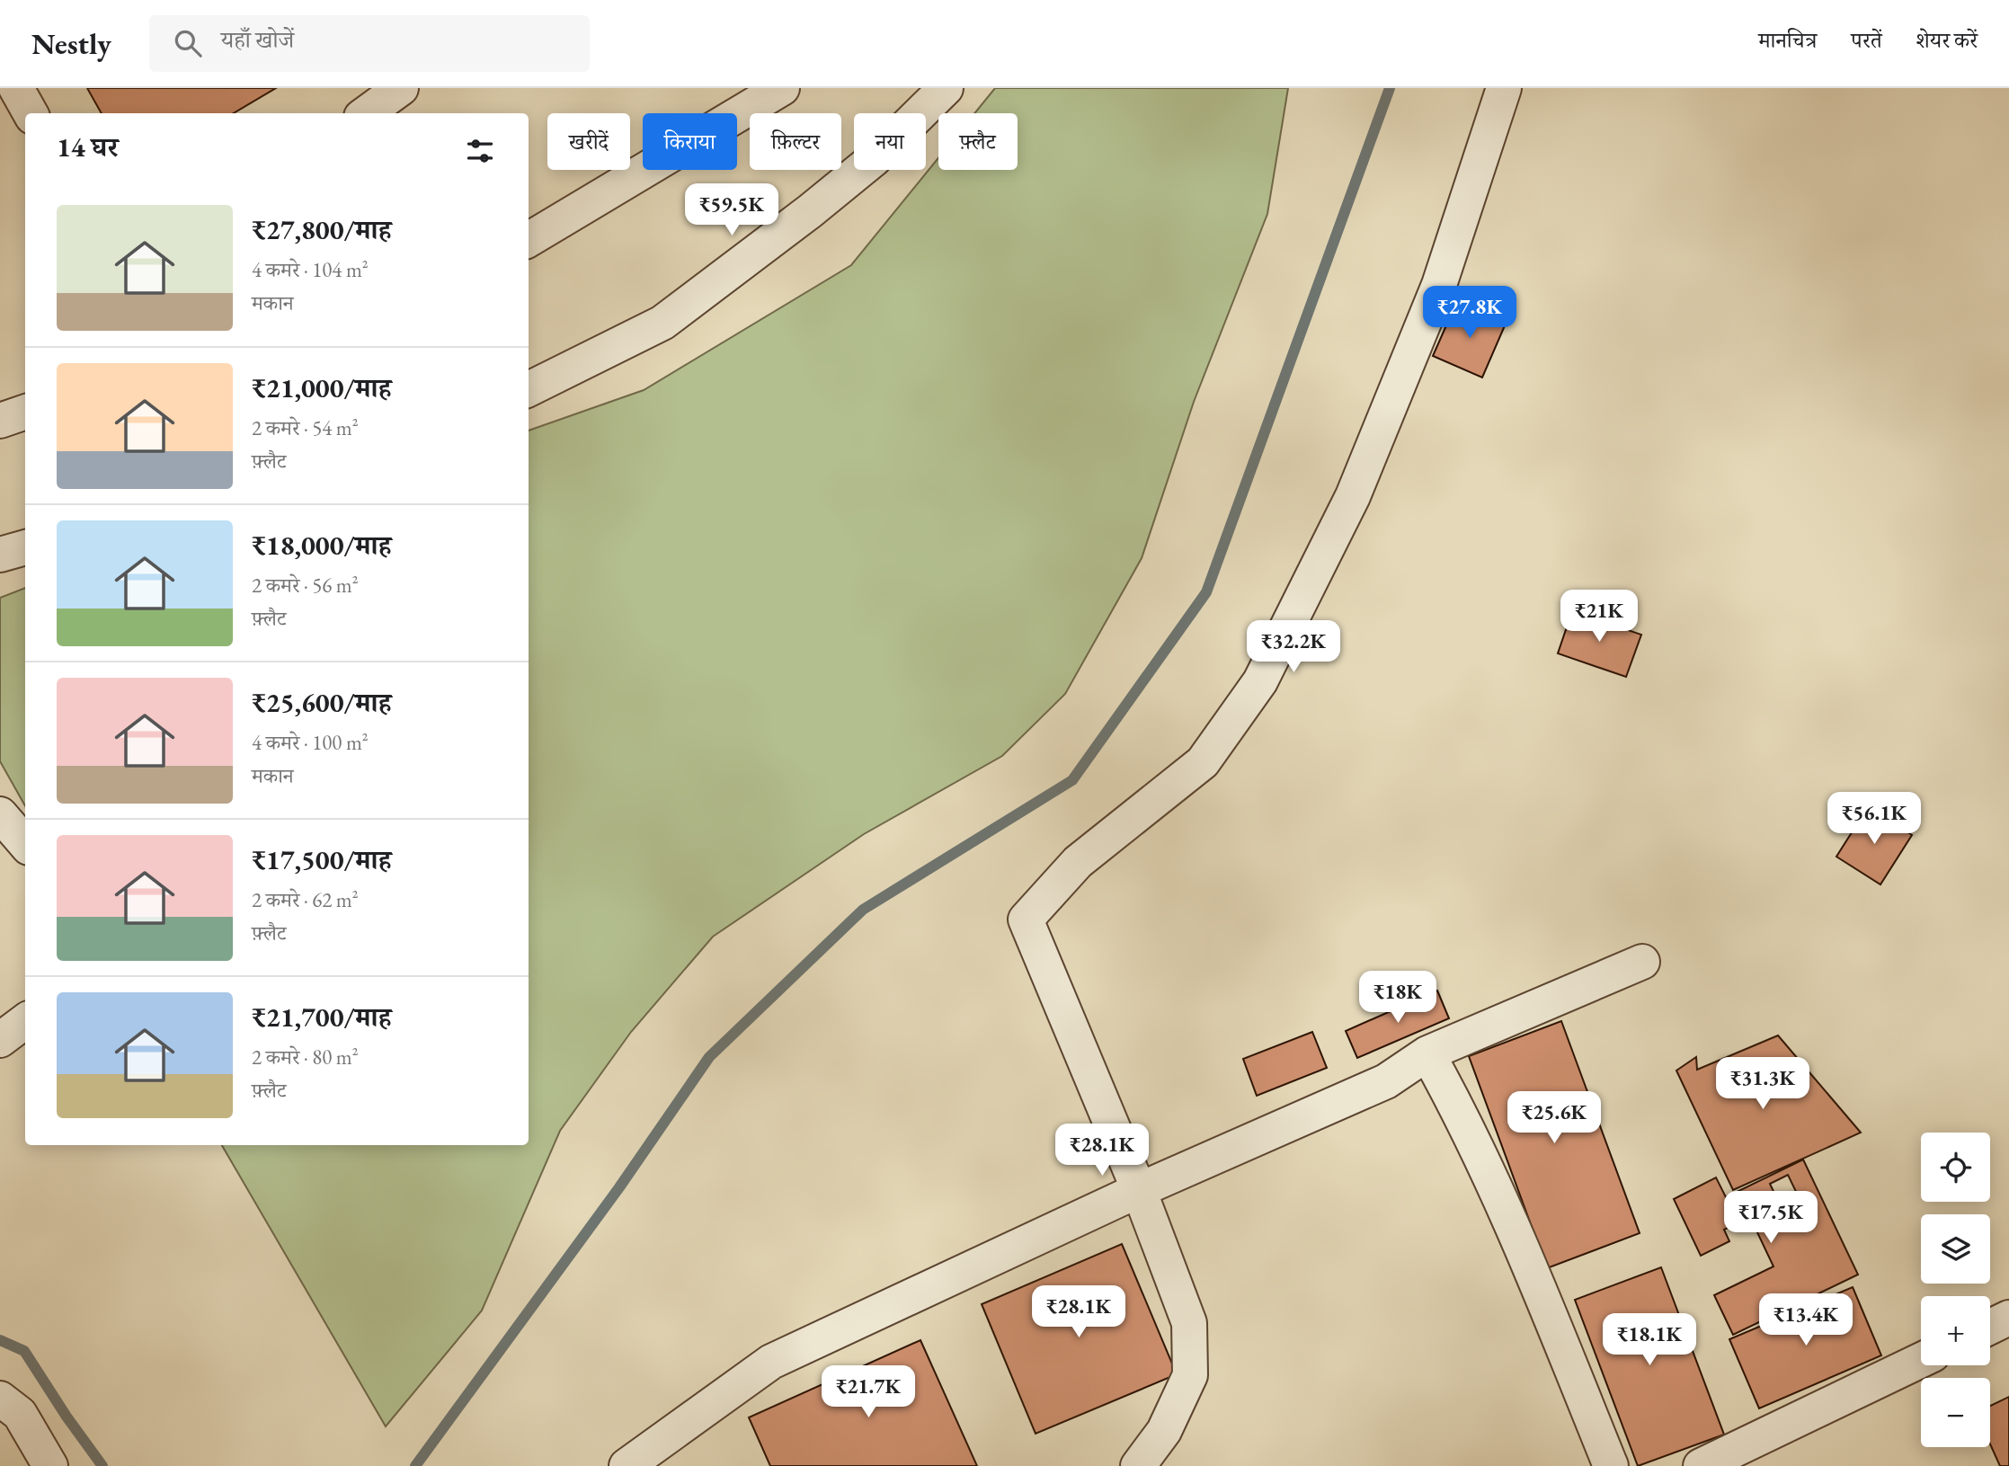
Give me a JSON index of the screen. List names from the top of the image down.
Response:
{
  "page": {
    "header": "Nestly",
    "search": "यहाँ खोजें",
    "nav": ["मानचित्र", "परतें", "शेयर करें"],
    "chip": [
      "खरीदें",
      "किराया",
      "फ़िल्टर",
      "नया",
      "फ़्लैट"
    ],
    "heading": "14 घर",
    "price": [
      "₹59.5K",
      "₹27.8K",
      "₹21K",
      "₹32.2K",
      "₹56.1K",
      "₹18K",
      "₹31.3K",
      "₹25.6K",
      "₹28.1K",
      "₹17.5K",
      "₹28.1K",
      "₹13.4K",
      "₹18.1K",
      "₹21.7K"
    ],
    "list": [
      {
        "name": "₹27,800/माह",
        "note": "4 कमरे · 104 m² · मकान"
      },
      {
        "name": "₹21,000/माह",
        "note": "2 कमरे · 54 m² · फ़्लैट"
      },
      {
        "name": "₹18,000/माह",
        "note": "2 कमरे · 56 m² · फ़्लैट"
      },
      {
        "name": "₹25,600/माह",
        "note": "4 कमरे · 100 m² · मकान"
      },
      {
        "name": "₹17,500/माह",
        "note": "2 कमरे · 62 m² · फ़्लैट"
      },
      {
        "name": "₹21,700/माह",
        "note": "2 कमरे · 80 m² · फ़्लैट"
      }
    ],
    "map_buttons": ["+", "−"]
  }
}
